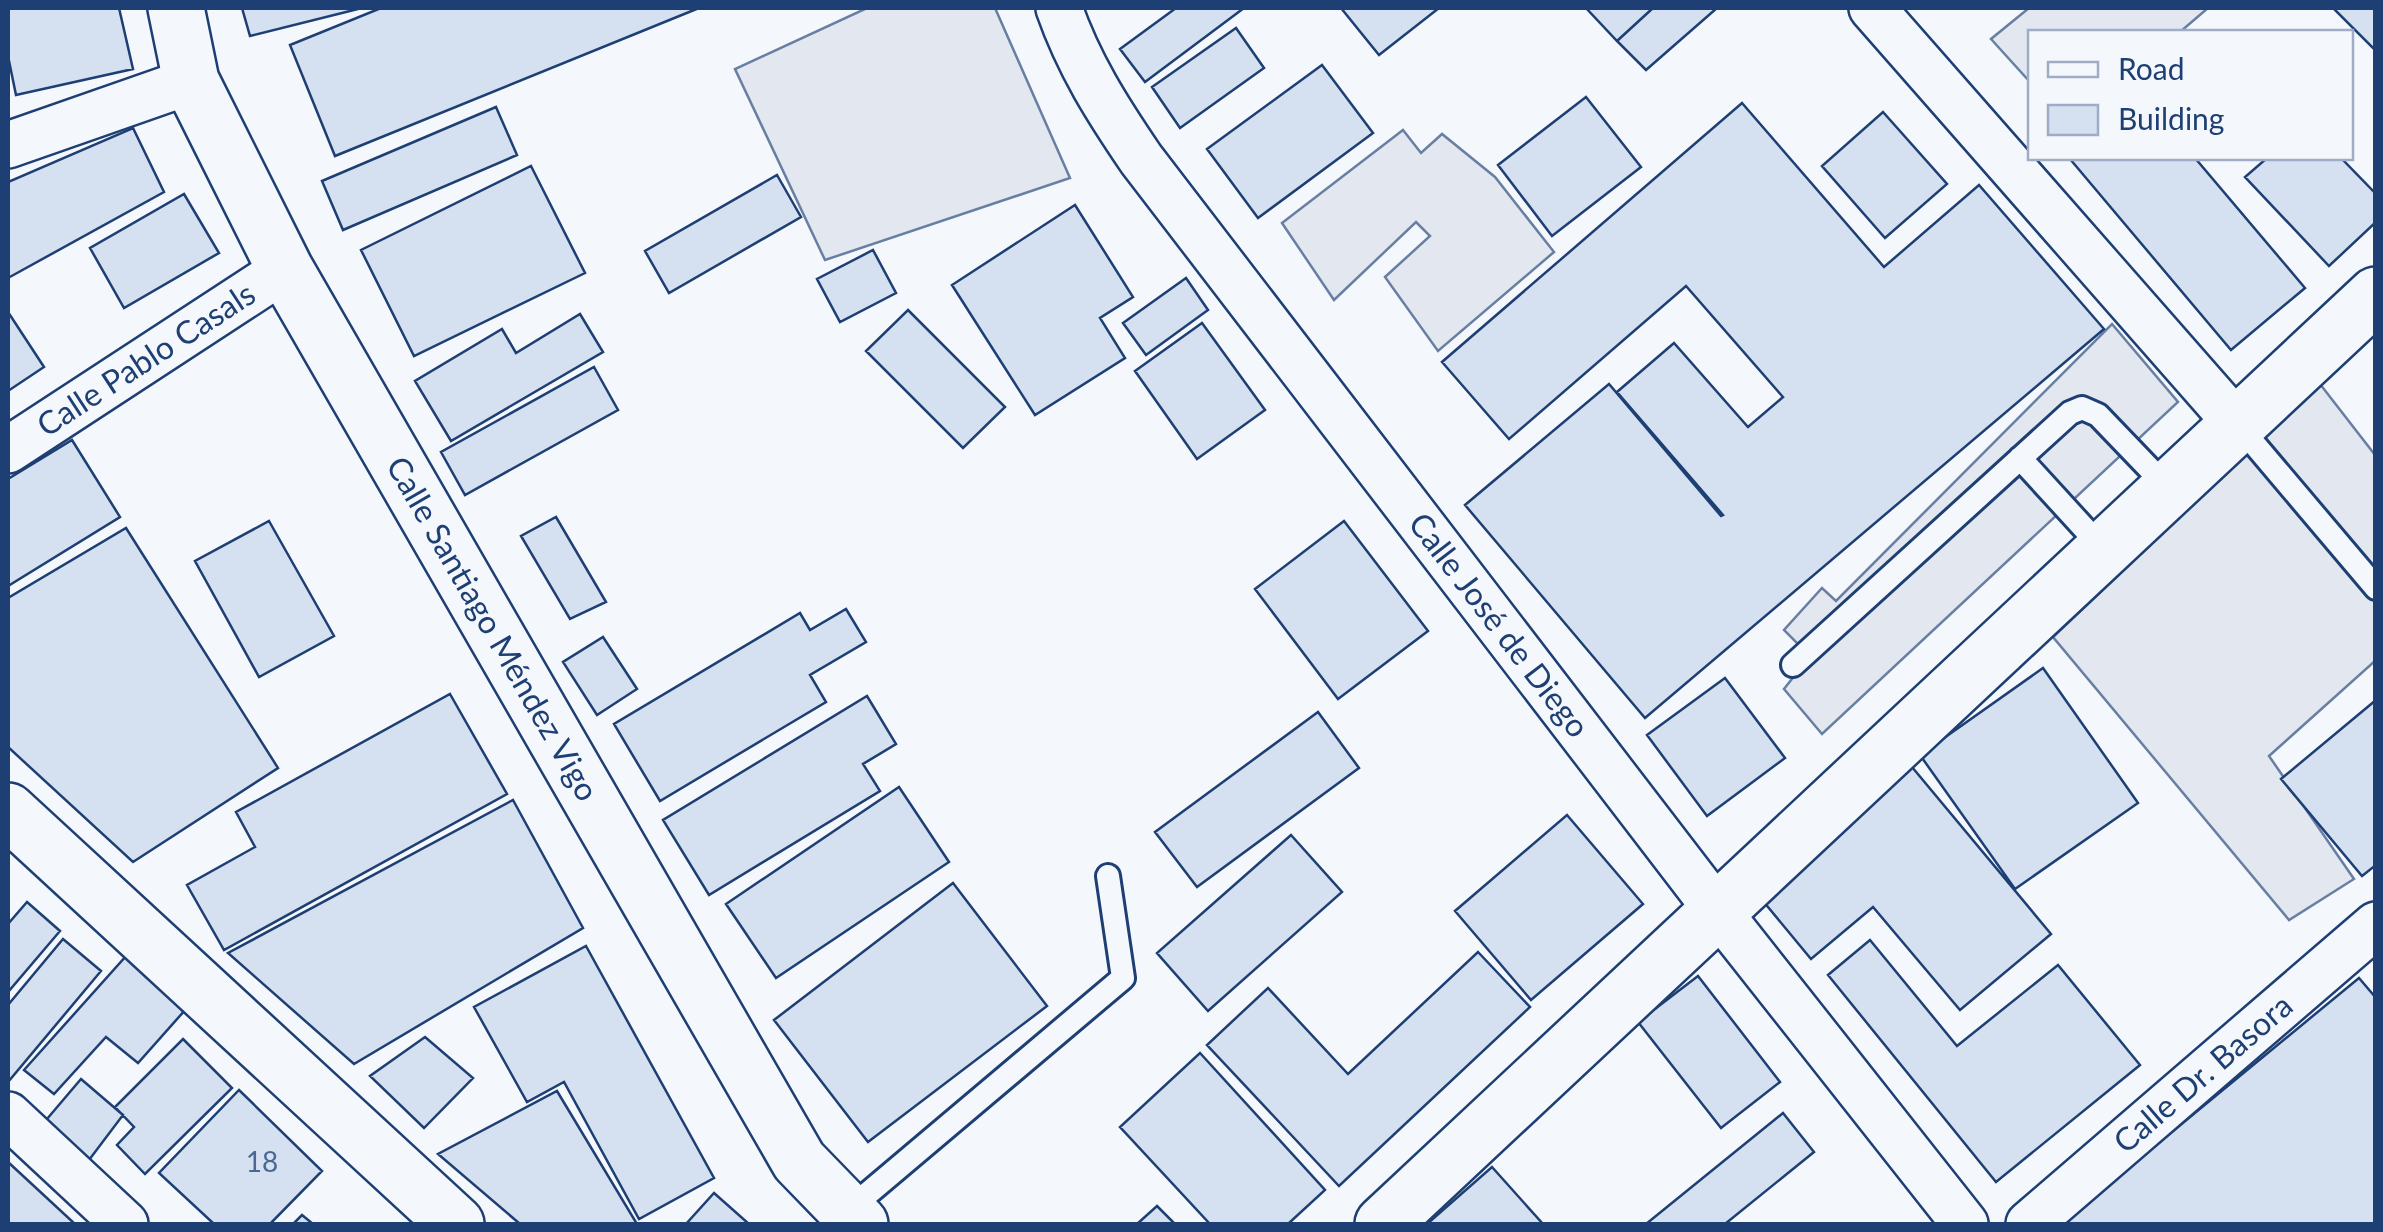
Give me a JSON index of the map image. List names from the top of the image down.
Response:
{
  "streets": {
    "street": [
      "Calle Pablo Casals",
      "Calle José de Diego",
      "Calle Santiago Méndez Vigo",
      "Calle Dr. Basora"
    ]
  },
  "crossings": [
    ["Calle Pablo Casals", "Calle Santiago Méndez Vigo"]
  ],
  "house_numbers": ["18"],
  "legend": ["Road", "Building"]
}
